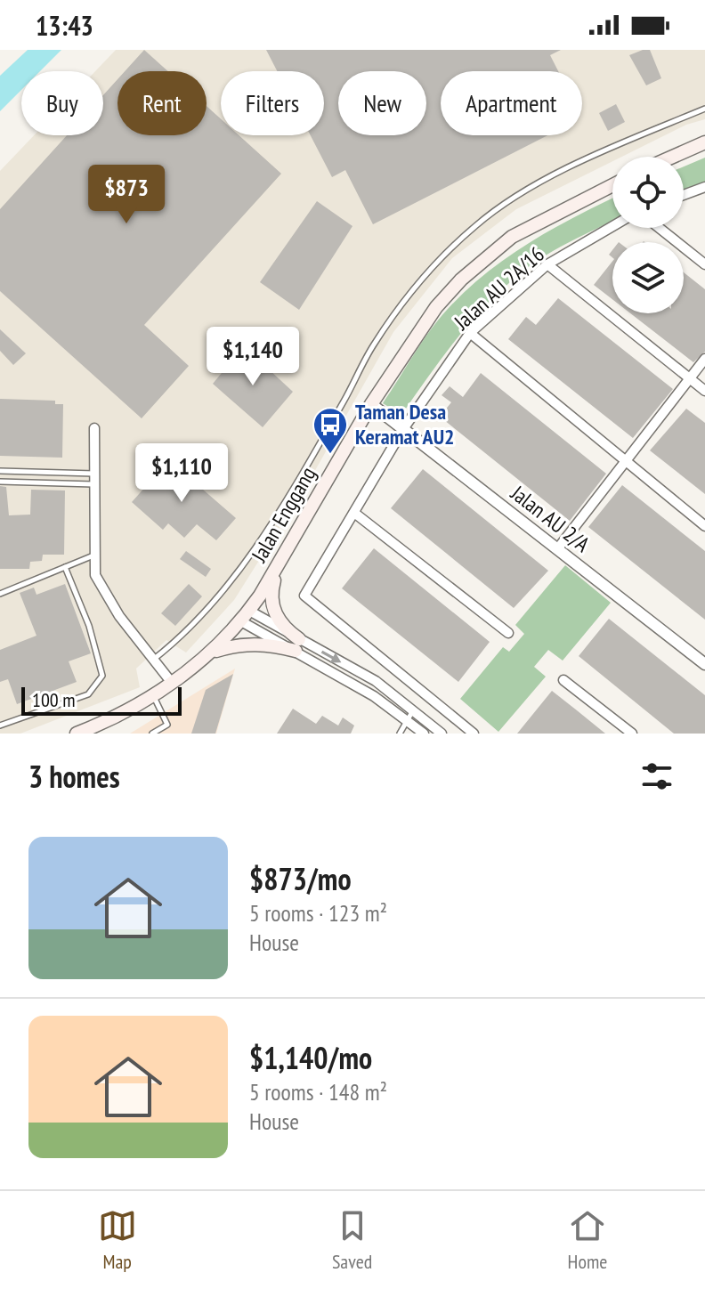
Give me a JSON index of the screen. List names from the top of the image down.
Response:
{
  "streets": {
    "main road": ["Jalan Enggang"],
    "street": ["Jalan AU 2A/16", "Jalan AU 2/A"]
  },
  "crossings": [
    ["Jalan AU 2A/16", "Jalan AU 2/A"],
    ["Jalan Enggang", "Jalan AU 2/A"]
  ],
  "places": {
    "bus stop": ["Taman Desa Keramat AU2"]
  },
  "scale_bar": "100 m",
  "page": {
    "status": "13:43",
    "chip": [
      "Buy",
      "Rent",
      "Filters",
      "New",
      "Apartment"
    ],
    "price": ["$873", "$1,140", "$1,110"],
    "scale": "100 m",
    "heading": "3 homes",
    "list": [
      {
        "name": "$873/mo",
        "note": "5 rooms · 123 m² · House"
      },
      {
        "name": "$1,140/mo",
        "note": "5 rooms · 148 m² · House"
      }
    ],
    "tabs": ["Map", "Saved", "Home"]
  }
}
